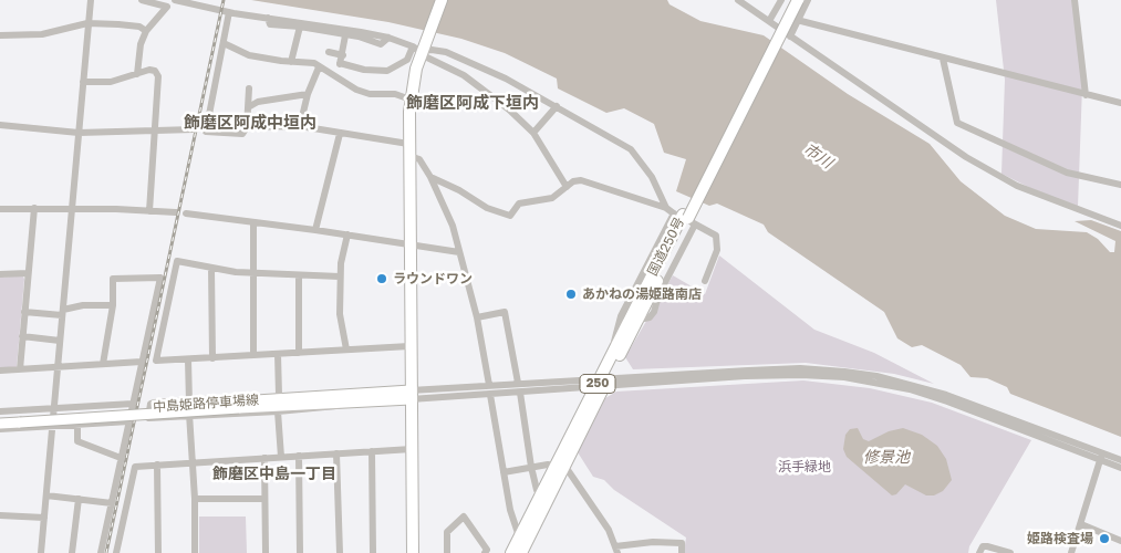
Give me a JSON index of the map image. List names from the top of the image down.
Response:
{
  "streets": {
    "highway": ["国道250号", "250"],
    "main road": ["中島姫路停車場線"]
  },
  "districts": ["飾磨区阿成下垣内", "飾磨区阿成中垣内", "飾磨区中島一丁目"],
  "water": ["市川", "修景池"],
  "parks": ["浜手緑地"],
  "places": ["ラウンドワン", "あかねの湯姫路南店", "姫路検査場"]
}
